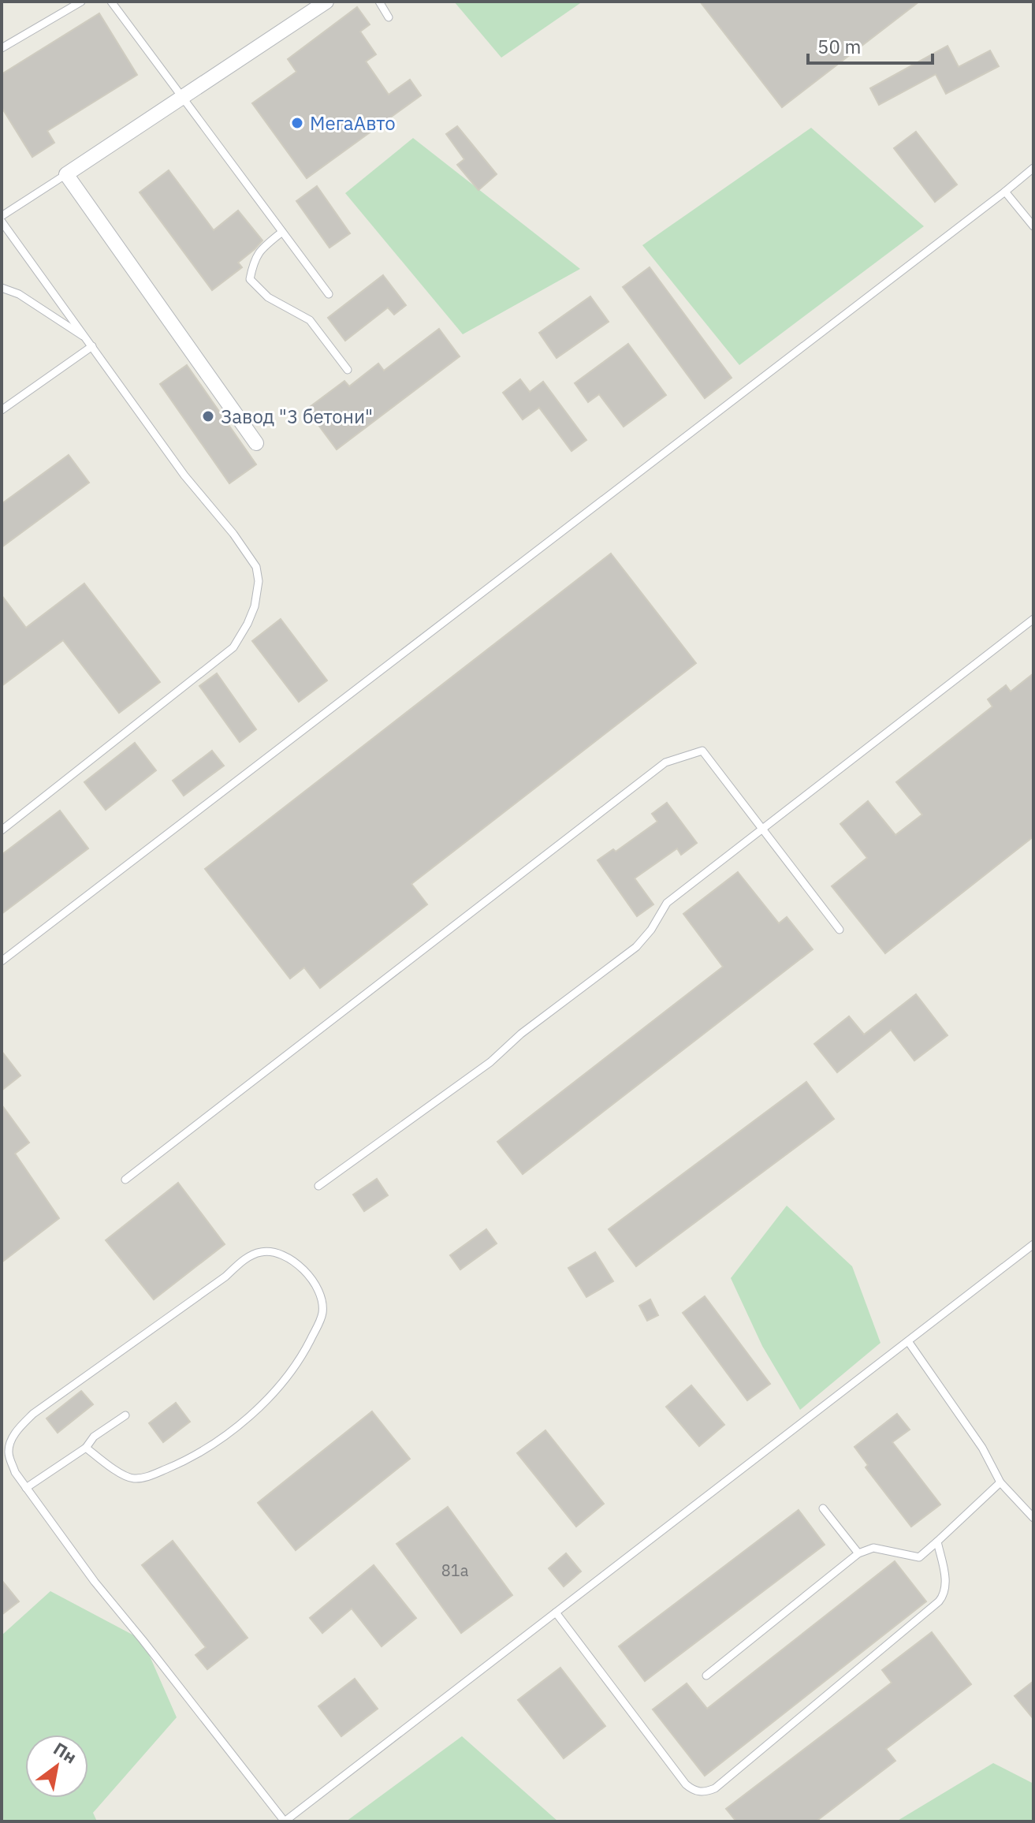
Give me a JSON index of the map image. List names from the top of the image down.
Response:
{
  "places": ["МегаАвто", "Завод \"3 бетони\""],
  "house_numbers": ["81а"],
  "scale_bar": "50 m",
  "north": "top right"
}
